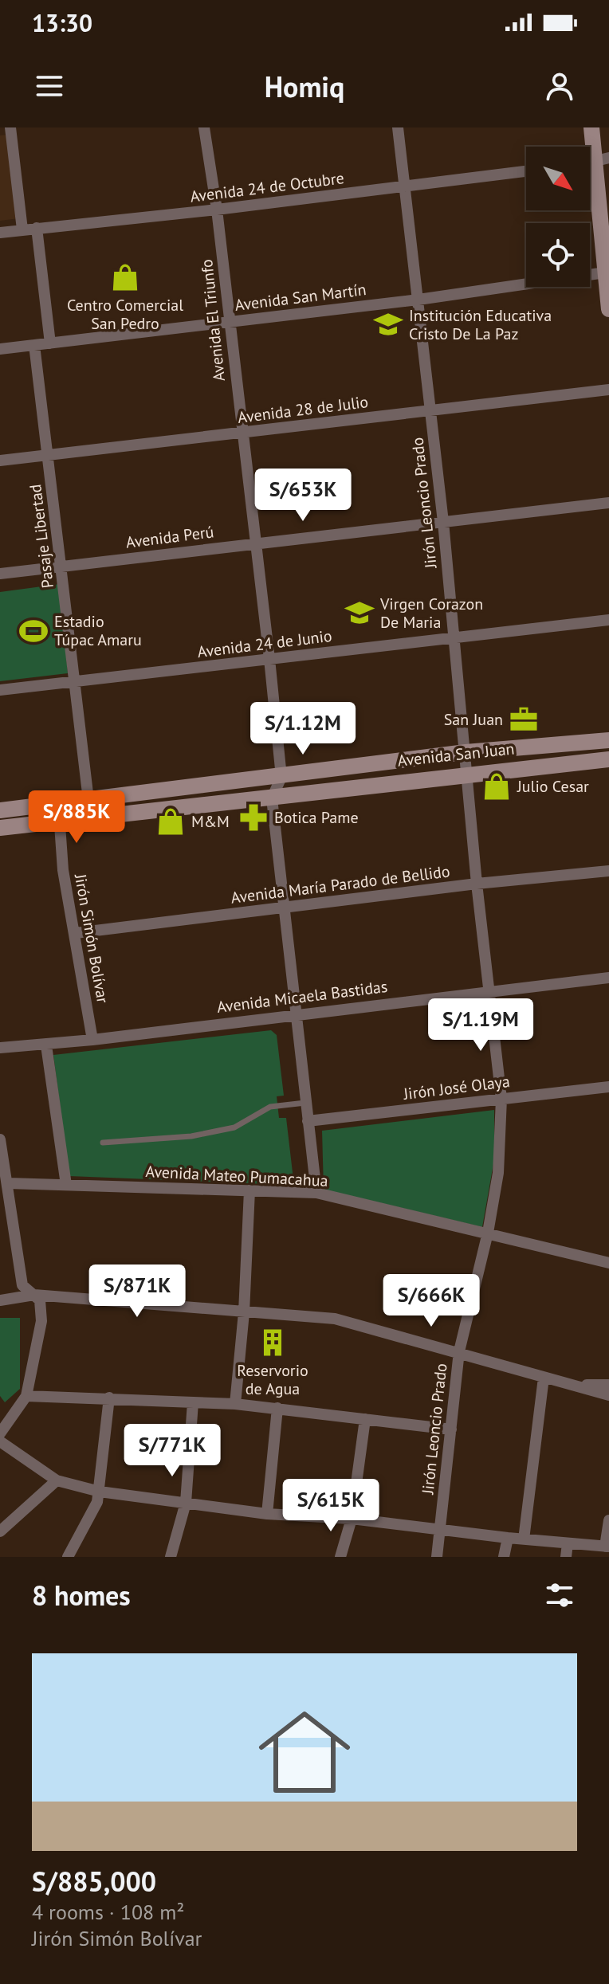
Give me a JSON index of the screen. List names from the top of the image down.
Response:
{
  "streets": {
    "main road": ["Avenida San Juan"],
    "street": [
      "Avenida 24 de Octubre",
      "Avenida San Martín",
      "Avenida El Triunfo",
      "Avenida 28 de Julio",
      "Jirón Leoncio Prado",
      "Pasaje Libertad",
      "Avenida Perú",
      "Avenida 24 de Junio",
      "Avenida María Parado de Bellido",
      "Jirón Simón Bolívar",
      "Avenida Micaela Bastidas",
      "Jirón José Olaya",
      "Avenida Mateo Pumacahua"
    ]
  },
  "crossings": [
    ["Avenida 24 de Octubre", "Avenida El Triunfo"],
    ["Avenida 24 de Octubre", "Jirón Leoncio Prado"],
    ["Avenida San Martín", "Avenida El Triunfo"],
    ["Avenida San Martín", "Jirón Leoncio Prado"],
    ["Avenida San Martín", "Pasaje Libertad"],
    ["Avenida El Triunfo", "Avenida 28 de Julio"],
    ["Avenida El Triunfo", "Avenida Perú"],
    ["Avenida El Triunfo", "Avenida 24 de Junio"],
    ["Avenida El Triunfo", "Avenida San Juan"],
    ["Avenida 28 de Julio", "Jirón Leoncio Prado"],
    ["Avenida 28 de Julio", "Pasaje Libertad"],
    ["Jirón Leoncio Prado", "Avenida Perú"],
    ["Jirón Leoncio Prado", "Avenida 24 de Junio"],
    ["Jirón Leoncio Prado", "Avenida San Juan"],
    ["Jirón Leoncio Prado", "Avenida María Parado de Bellido"],
    ["Jirón Leoncio Prado", "Avenida Micaela Bastidas"],
    ["Jirón Leoncio Prado", "Jirón José Olaya"],
    ["Jirón Leoncio Prado", "Avenida Mateo Pumacahua"],
    ["Pasaje Libertad", "Avenida Perú"],
    ["Pasaje Libertad", "Avenida 24 de Junio"],
    ["Pasaje Libertad", "Avenida San Juan"],
    ["Avenida San Juan", "Jirón Simón Bolívar"],
    ["Avenida María Parado de Bellido", "Jirón Simón Bolívar"],
    ["Jirón Simón Bolívar", "Avenida Micaela Bastidas"]
  ],
  "places": {
    "shop": ["Centro Comercial San Pedro", "Julio Cesar", "M&M"],
    "school or university": ["Institución Educativa Cristo De La Paz", "Virgen Corazon De Maria"],
    "sports": ["Estadio Túpac Amaru"],
    "office": ["San Juan"],
    "pharmacy": ["Botica Pame"],
    "building": ["Reservorio de Agua"]
  },
  "north": "bottom right",
  "page": {
    "status": "13:30",
    "header": "Homiq",
    "price": [
      "S/653K",
      "S/1.12M",
      "S/885K",
      "S/1.19M",
      "S/871K",
      "S/666K",
      "S/771K",
      "S/615K"
    ],
    "heading": "8 homes",
    "list": [
      {
        "name": "S/885,000",
        "note": "4 rooms · 108 m² · Jirón Simón Bolívar"
      }
    ]
  }
}
